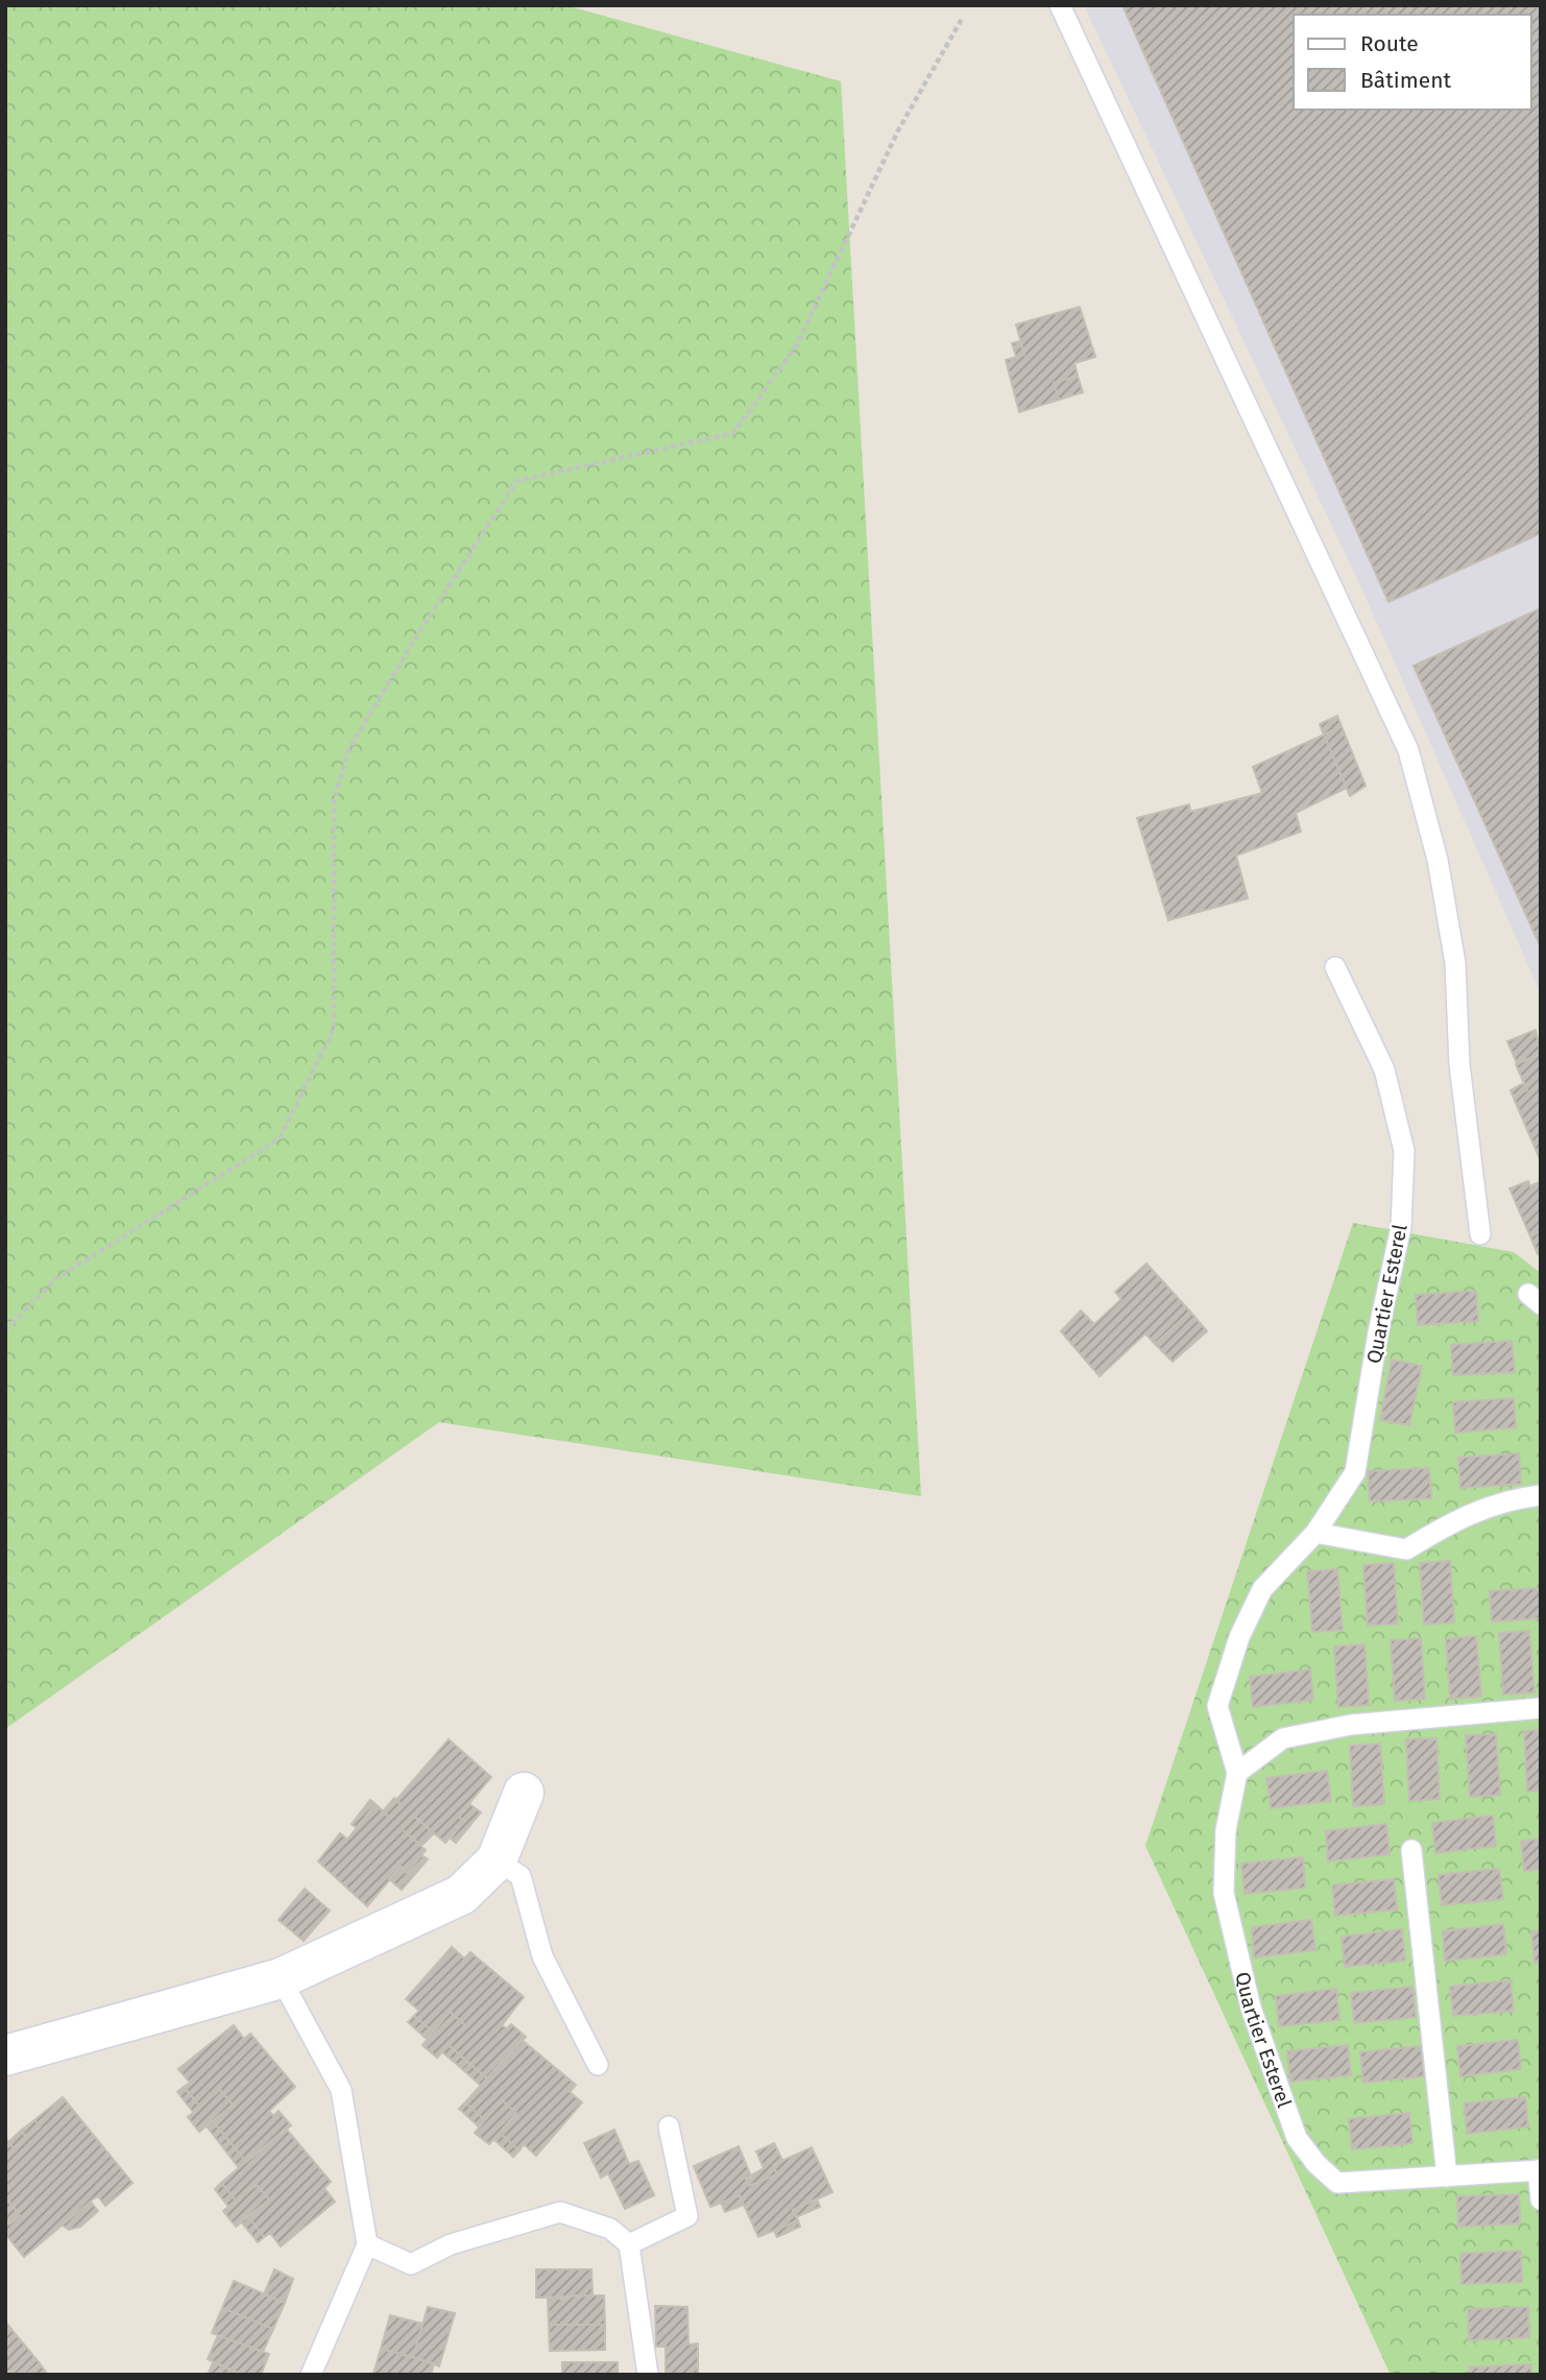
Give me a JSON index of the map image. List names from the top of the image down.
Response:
{
  "streets": {
    "lane": ["Quartier Esterel"]
  },
  "legend": ["Route", "Bâtiment"]
}
